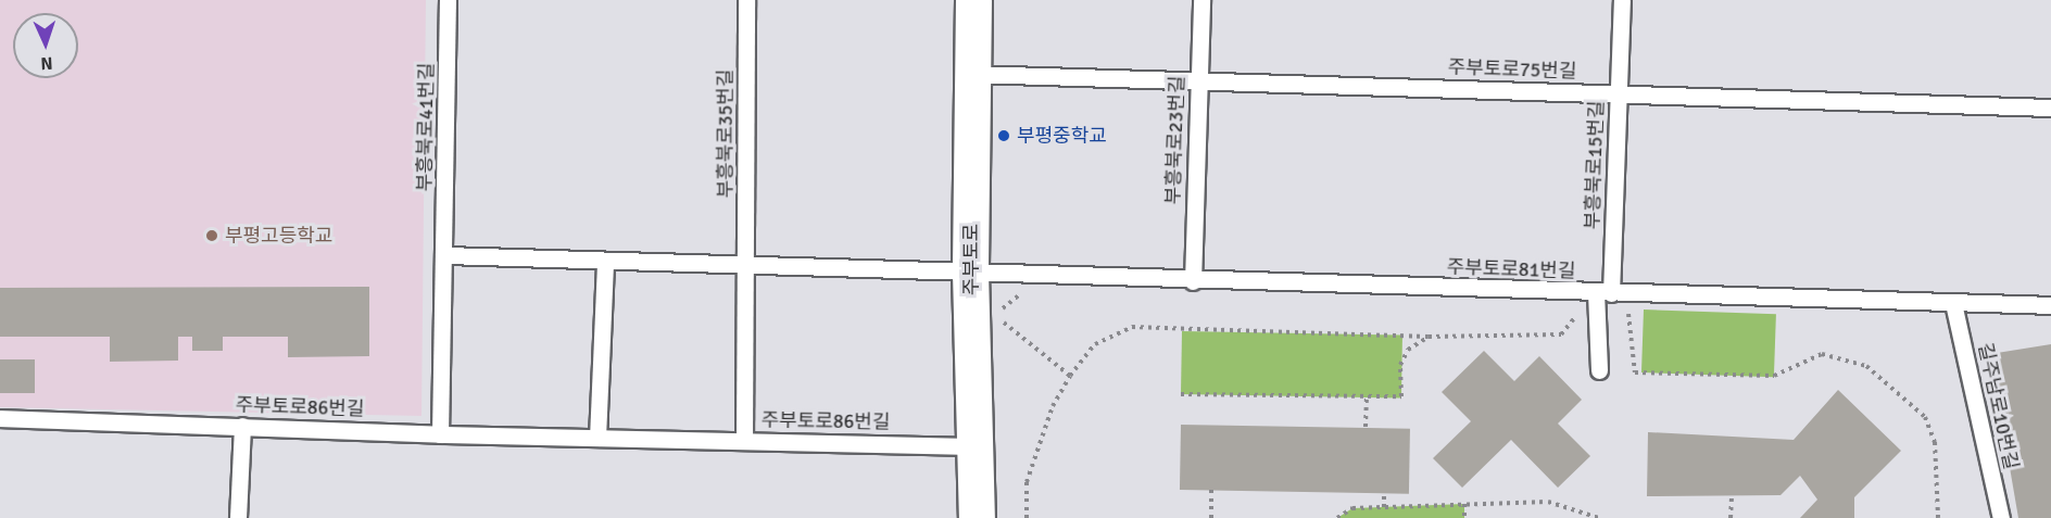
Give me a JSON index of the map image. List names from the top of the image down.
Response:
{
  "streets": {
    "main road": ["주부토로"],
    "lane": [
      "주부토로75번길",
      "부흥북로41번길",
      "부흥북로35번길",
      "부흥북로23번길",
      "부흥북로15번길",
      "주부토로81번길",
      "길주남로10번길",
      "주부토로86번길"
    ]
  },
  "crossings": [
    ["주부토로75번길", "부흥북로23번길"],
    ["주부토로75번길", "부흥북로15번길"],
    ["주부토로75번길", "주부토로"],
    ["부흥북로41번길", "주부토로86번길"],
    ["부흥북로35번길", "주부토로81번길"],
    ["부흥북로35번길", "주부토로86번길"],
    ["부흥북로23번길", "주부토로81번길"],
    ["부흥북로15번길", "주부토로81번길"],
    ["주부토로", "주부토로81번길"],
    ["주부토로", "주부토로86번길"],
    ["주부토로81번길", "길주남로10번길"]
  ],
  "places": ["부평중학교", "부평고등학교"],
  "north": "bottom"
}
